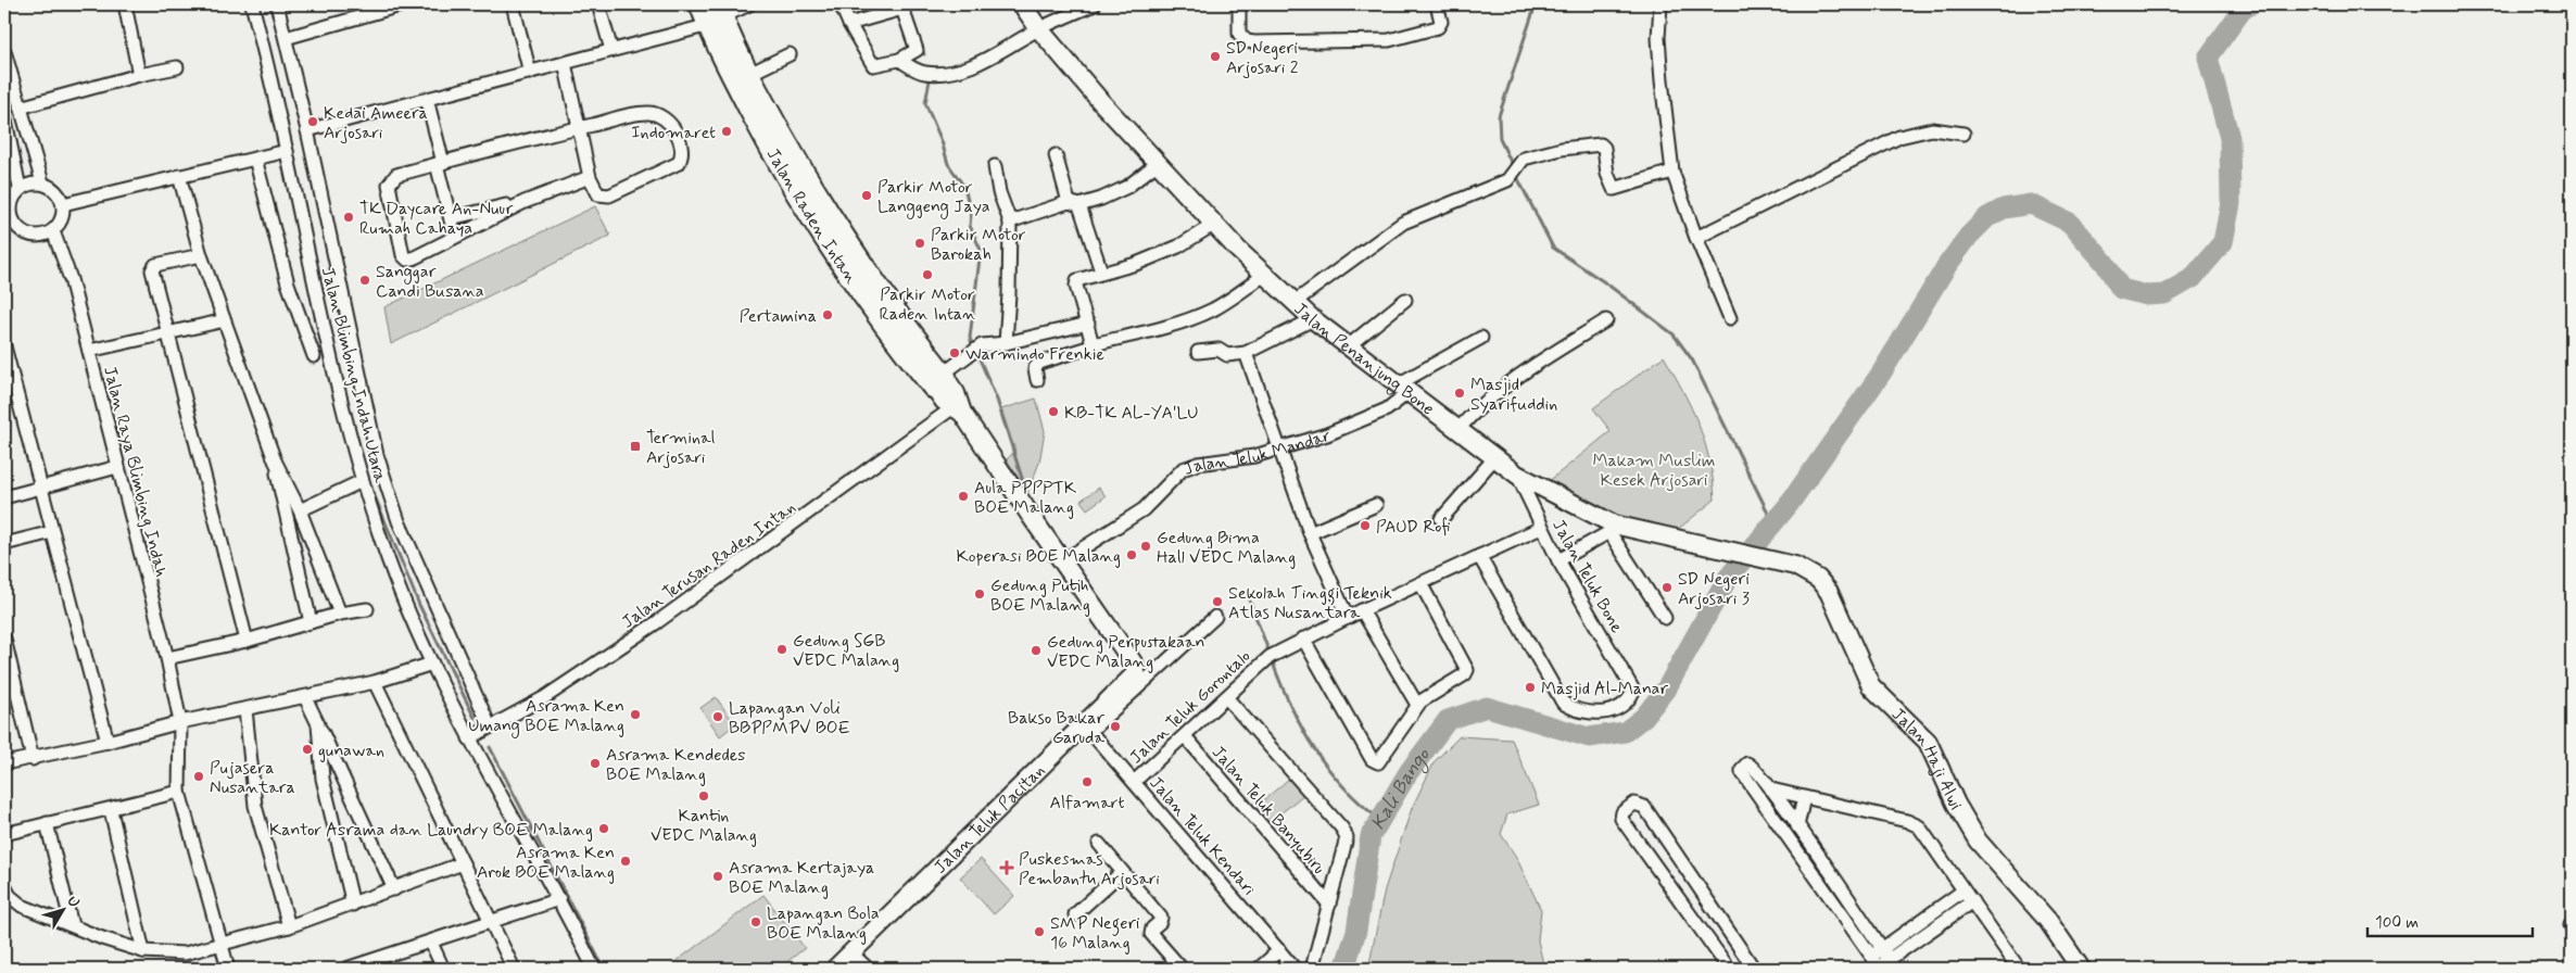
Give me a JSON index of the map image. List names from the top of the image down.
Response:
{
  "streets": {
    "highway": ["Jalan Raden Intan"],
    "street": [
      "Jalan Penanjung Bone",
      "Jalan Blimbing Indah Utara",
      "Jalan Teluk Mandar",
      "Jalan Raya Blimbing Indah",
      "Jalan Terusan Raden Intan",
      "Jalan Teluk Bone",
      "Jalan Teluk Gorontalo",
      "Jalan Haji Alwi",
      "Jalan Teluk Banyubiru",
      "Jalan Teluk Pacitan",
      "Jalan Teluk Kendari"
    ]
  },
  "crossings": [
    ["Jalan Raden Intan", "Jalan Terusan Raden Intan"],
    ["Jalan Penanjung Bone", "Jalan Teluk Mandar"],
    ["Jalan Penanjung Bone", "Jalan Teluk Bone"],
    ["Jalan Penanjung Bone", "Jalan Haji Alwi"],
    ["Jalan Blimbing Indah Utara", "Jalan Terusan Raden Intan"],
    ["Jalan Teluk Mandar", "Jalan Teluk Pacitan"],
    ["Jalan Teluk Bone", "Jalan Teluk Gorontalo"],
    ["Jalan Teluk Gorontalo", "Jalan Teluk Banyubiru"],
    ["Jalan Teluk Gorontalo", "Jalan Teluk Kendari"],
    ["Jalan Teluk Pacitan", "Jalan Teluk Kendari"]
  ],
  "water": ["Kali Bango"],
  "parks": ["Makam Muslim Kesek Arjosari"],
  "places": {
    "other": [
      "SD Negeri Arjosari 2",
      "Kedai Ameera Arjosari",
      "Indomaret",
      "Parkir Motor Langgeng Jaya",
      "TK Daycare An-Nuur Rumah Cahaya",
      "Parkir Motor Barokah",
      "Parkir Motor Raden Intan",
      "Sanggar Candi Busana",
      "Pertamina",
      "Warmindo Frenkie",
      "Masjid Syarifuddin",
      "KB-TK AL-YA'LU",
      "Aula PPPPTK BOE Malang",
      "PAUD Rofi",
      "Gedung Bima Hall VEDC Malang",
      "Koperasi BOE Malang",
      "SD Negeri Arjosari 3",
      "Gedung Putih BOE Malang",
      "Sekolah Tinggi Teknik Atlas Nusantara",
      "Gedung SGB VEDC Malang",
      "Gedung Perpustakaan VEDC Malang",
      "Masjid Al-Manar",
      "Asrama Ken Umang BOE Malang",
      "Lapangan Voli BBPPMPV BOE",
      "Bakso Bakar Garuda",
      "gunawan",
      "Asrama Kendedes BOE Malang",
      "Pujasera Nusantara",
      "Alfamart",
      "Kantin VEDC Malang",
      "Kantor Asrama dan Laundry BOE Malang",
      "Asrama Ken Arok BOE Malang",
      "Asrama Kertajaya BOE Malang",
      "Lapangan Bola BOE Malang",
      "SMP Negeri 16 Malang"
    ],
    "transit": ["Terminal Arjosari"],
    "health": ["Puskesmas Pembantu Arjosari"]
  },
  "scale_bar": "100 m",
  "north": "top right"
}
